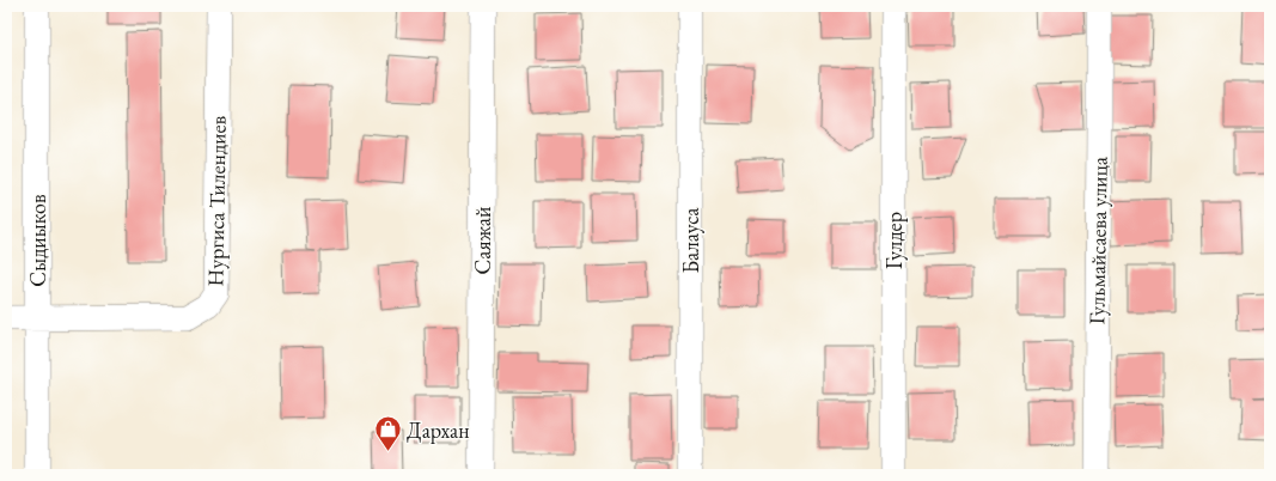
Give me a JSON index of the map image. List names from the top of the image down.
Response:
{
  "streets": {
    "street": [
      "Нургиса Тилендиев",
      "Сыдиыков",
      "Саяжай",
      "Балауса",
      "Гулдер",
      "Гульмайсаева улица"
    ]
  },
  "crossings": [
    ["Нургиса Тилендиев", "Сыдиыков"]
  ],
  "places": {
    "shop": ["Дархан"]
  }
}
